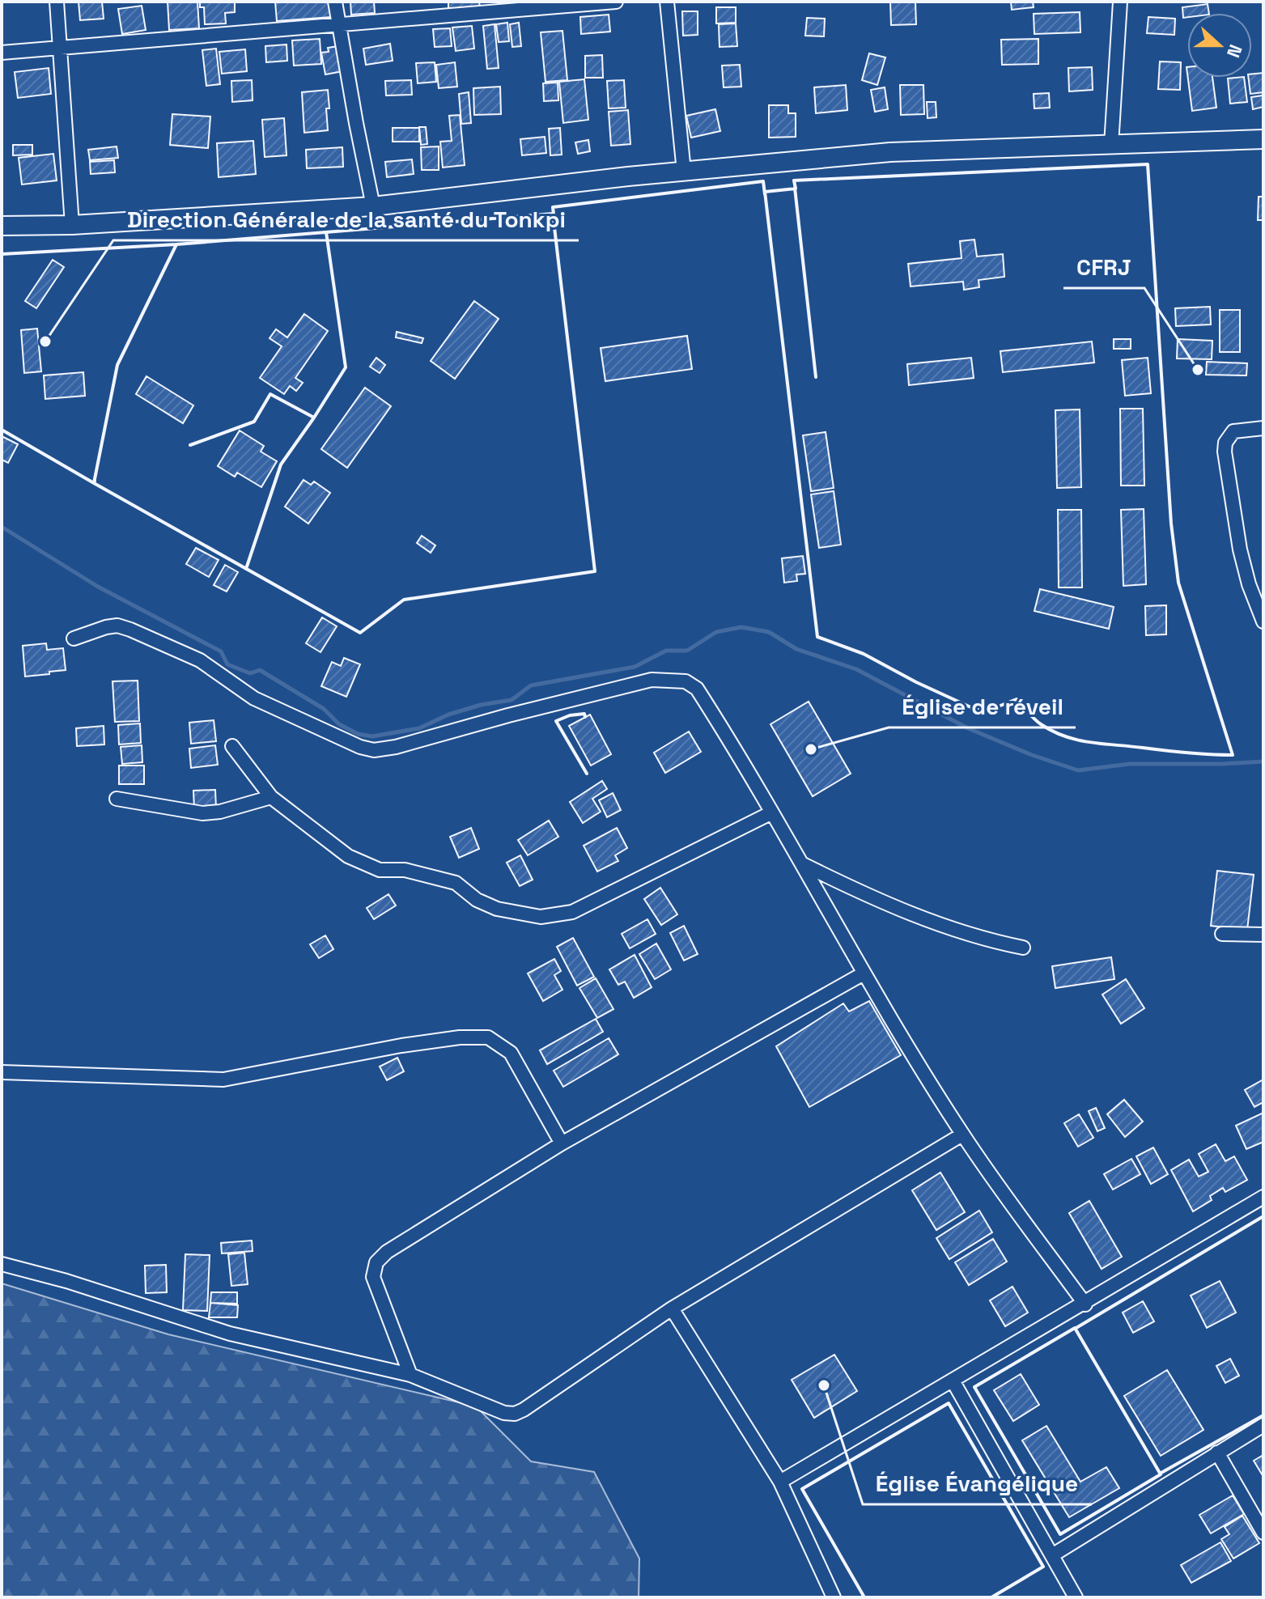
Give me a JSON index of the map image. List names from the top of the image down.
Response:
{
  "places": [
    "Direction Générale de la santé du Tonkpi",
    "CFRJ",
    "Église de réveil",
    "Église Évangélique"
  ],
  "north": "right"
}
